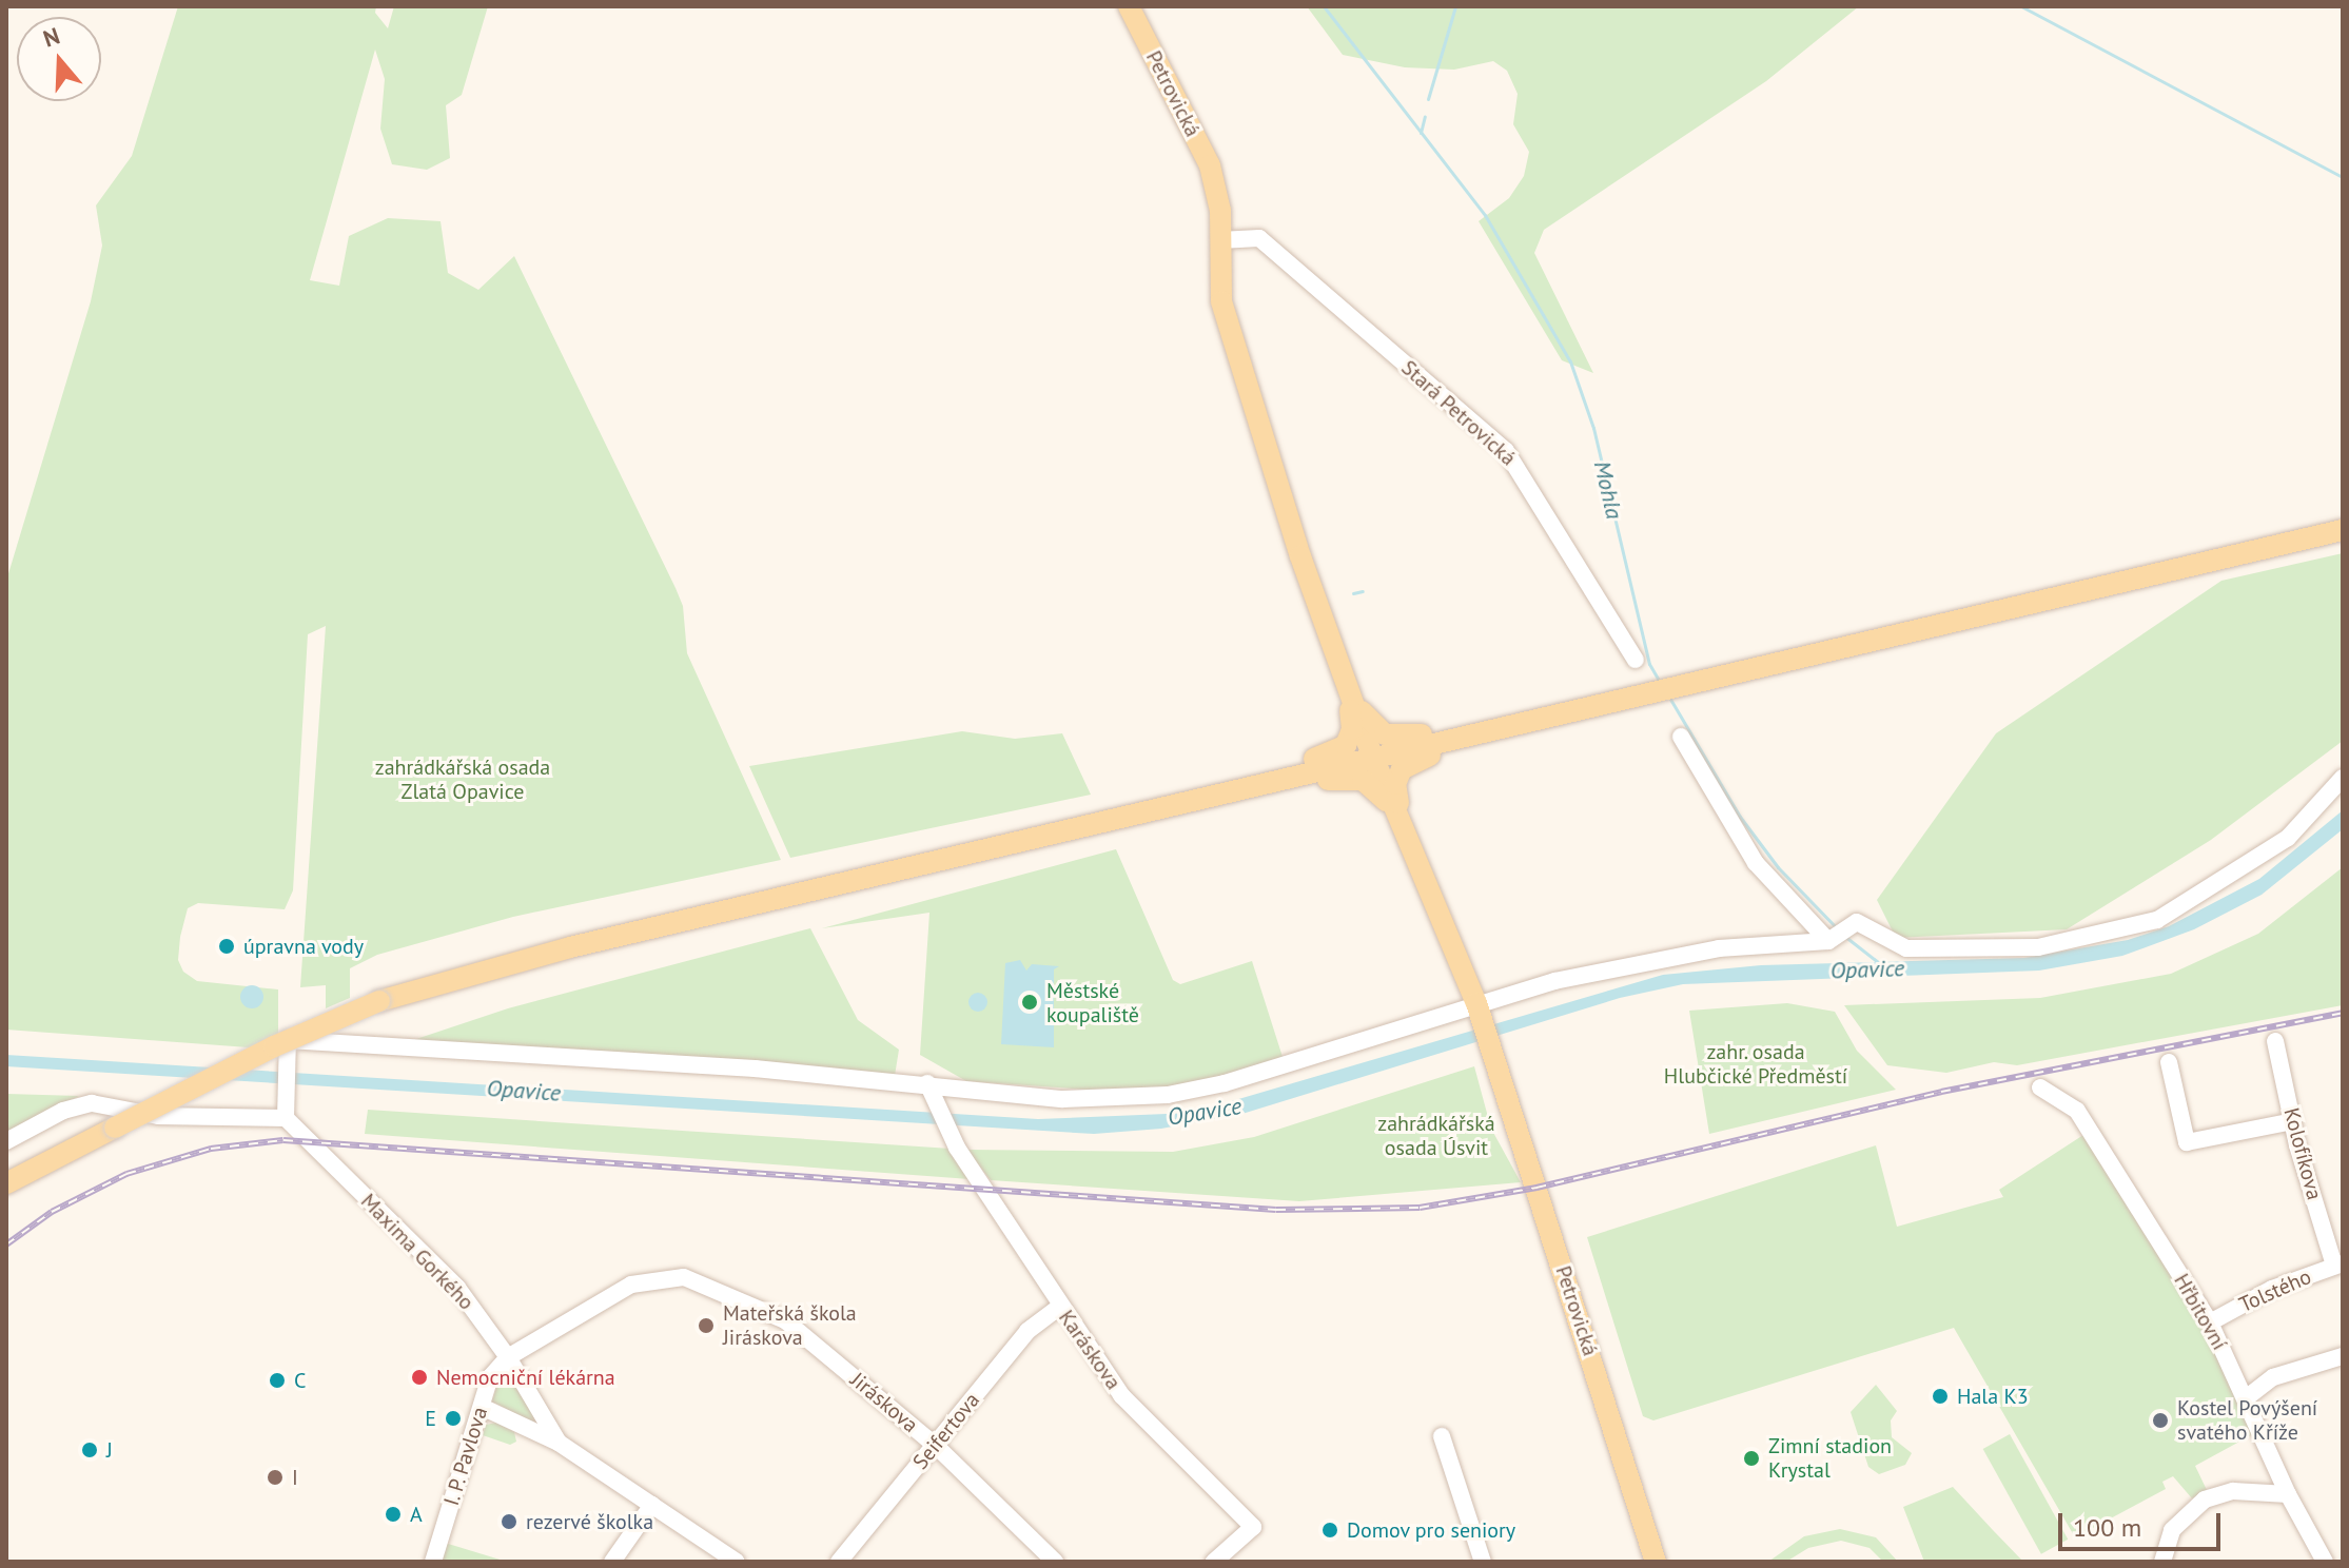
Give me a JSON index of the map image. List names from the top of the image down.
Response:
{
  "streets": {
    "main road": ["Petrovická"],
    "street": [
      "Stará Petrovická",
      "Kolofíkova",
      "Maxima Gorkého",
      "Tolstého",
      "Hřbitovní",
      "Karáskova",
      "Jiráskova",
      "Seifertova",
      "I. P. Pavlova"
    ]
  },
  "crossings": [
    ["Petrovická", "Stará Petrovická"],
    ["Kolofíkova", "Tolstého"],
    ["Maxima Gorkého", "Jiráskova"],
    ["Maxima Gorkého", "I. P. Pavlova"],
    ["Tolstého", "Hřbitovní"],
    ["Karáskova", "Seifertova"],
    ["Jiráskova", "Seifertova"],
    ["Jiráskova", "I. P. Pavlova"]
  ],
  "water": ["Mohla", "Opavice"],
  "parks": ["zahrádkářská osada Zlatá Opavice", "zahr. osada Hlubčické Předměstí", "zahrádkářská osada Úsvit"],
  "places": [
    "úpravna vody",
    "Městské koupaliště",
    "Mateřská škola Jiráskova",
    "Nemocniční lékárna",
    "C",
    "Hala K3",
    "E",
    "Kostel Povýšení svatého Kříže",
    "J",
    "Zimní stadion Krystal",
    "I",
    "A",
    "rezervé školka",
    "Domov pro seniory"
  ],
  "scale_bar": "100 m",
  "north": "top"
}
